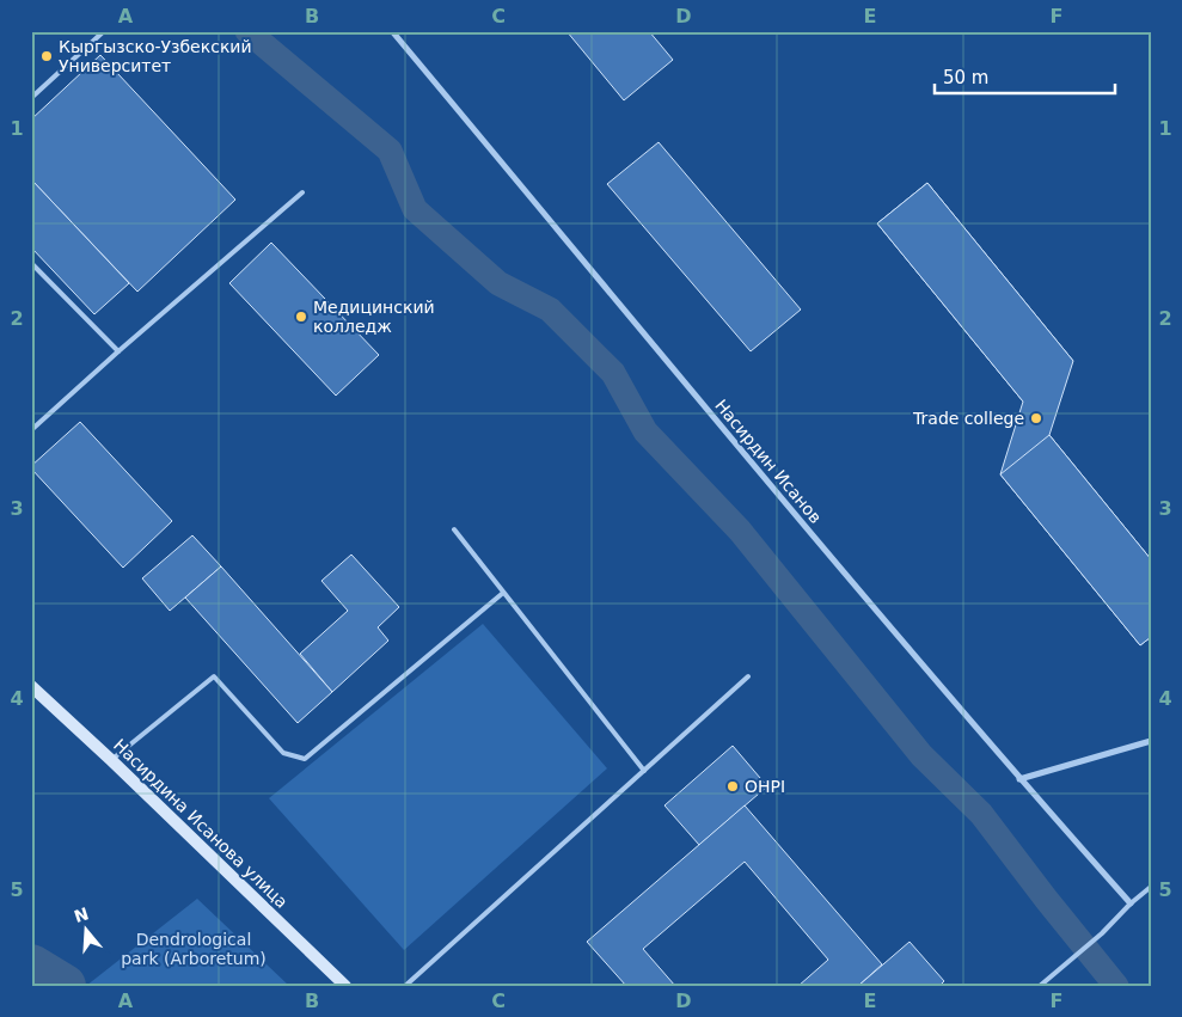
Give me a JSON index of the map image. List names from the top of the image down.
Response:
{
  "streets": {
    "main road": ["Насирдина Исанова улица"],
    "street": ["Насирдин Исанов"]
  },
  "parks": ["Dendrological park (Arboretum)"],
  "places": [
    "Кыргызско-Узбекский Университет",
    "Медицинский колледж",
    "Trade college",
    "OHPI"
  ],
  "scale_bar": "50 m",
  "north": "top",
  "grid": {
    "columns": [
      "A",
      "B",
      "C",
      "D",
      "E",
      "F"
    ],
    "rows": [
      "1",
      "2",
      "3",
      "4",
      "5"
    ]
  }
}
